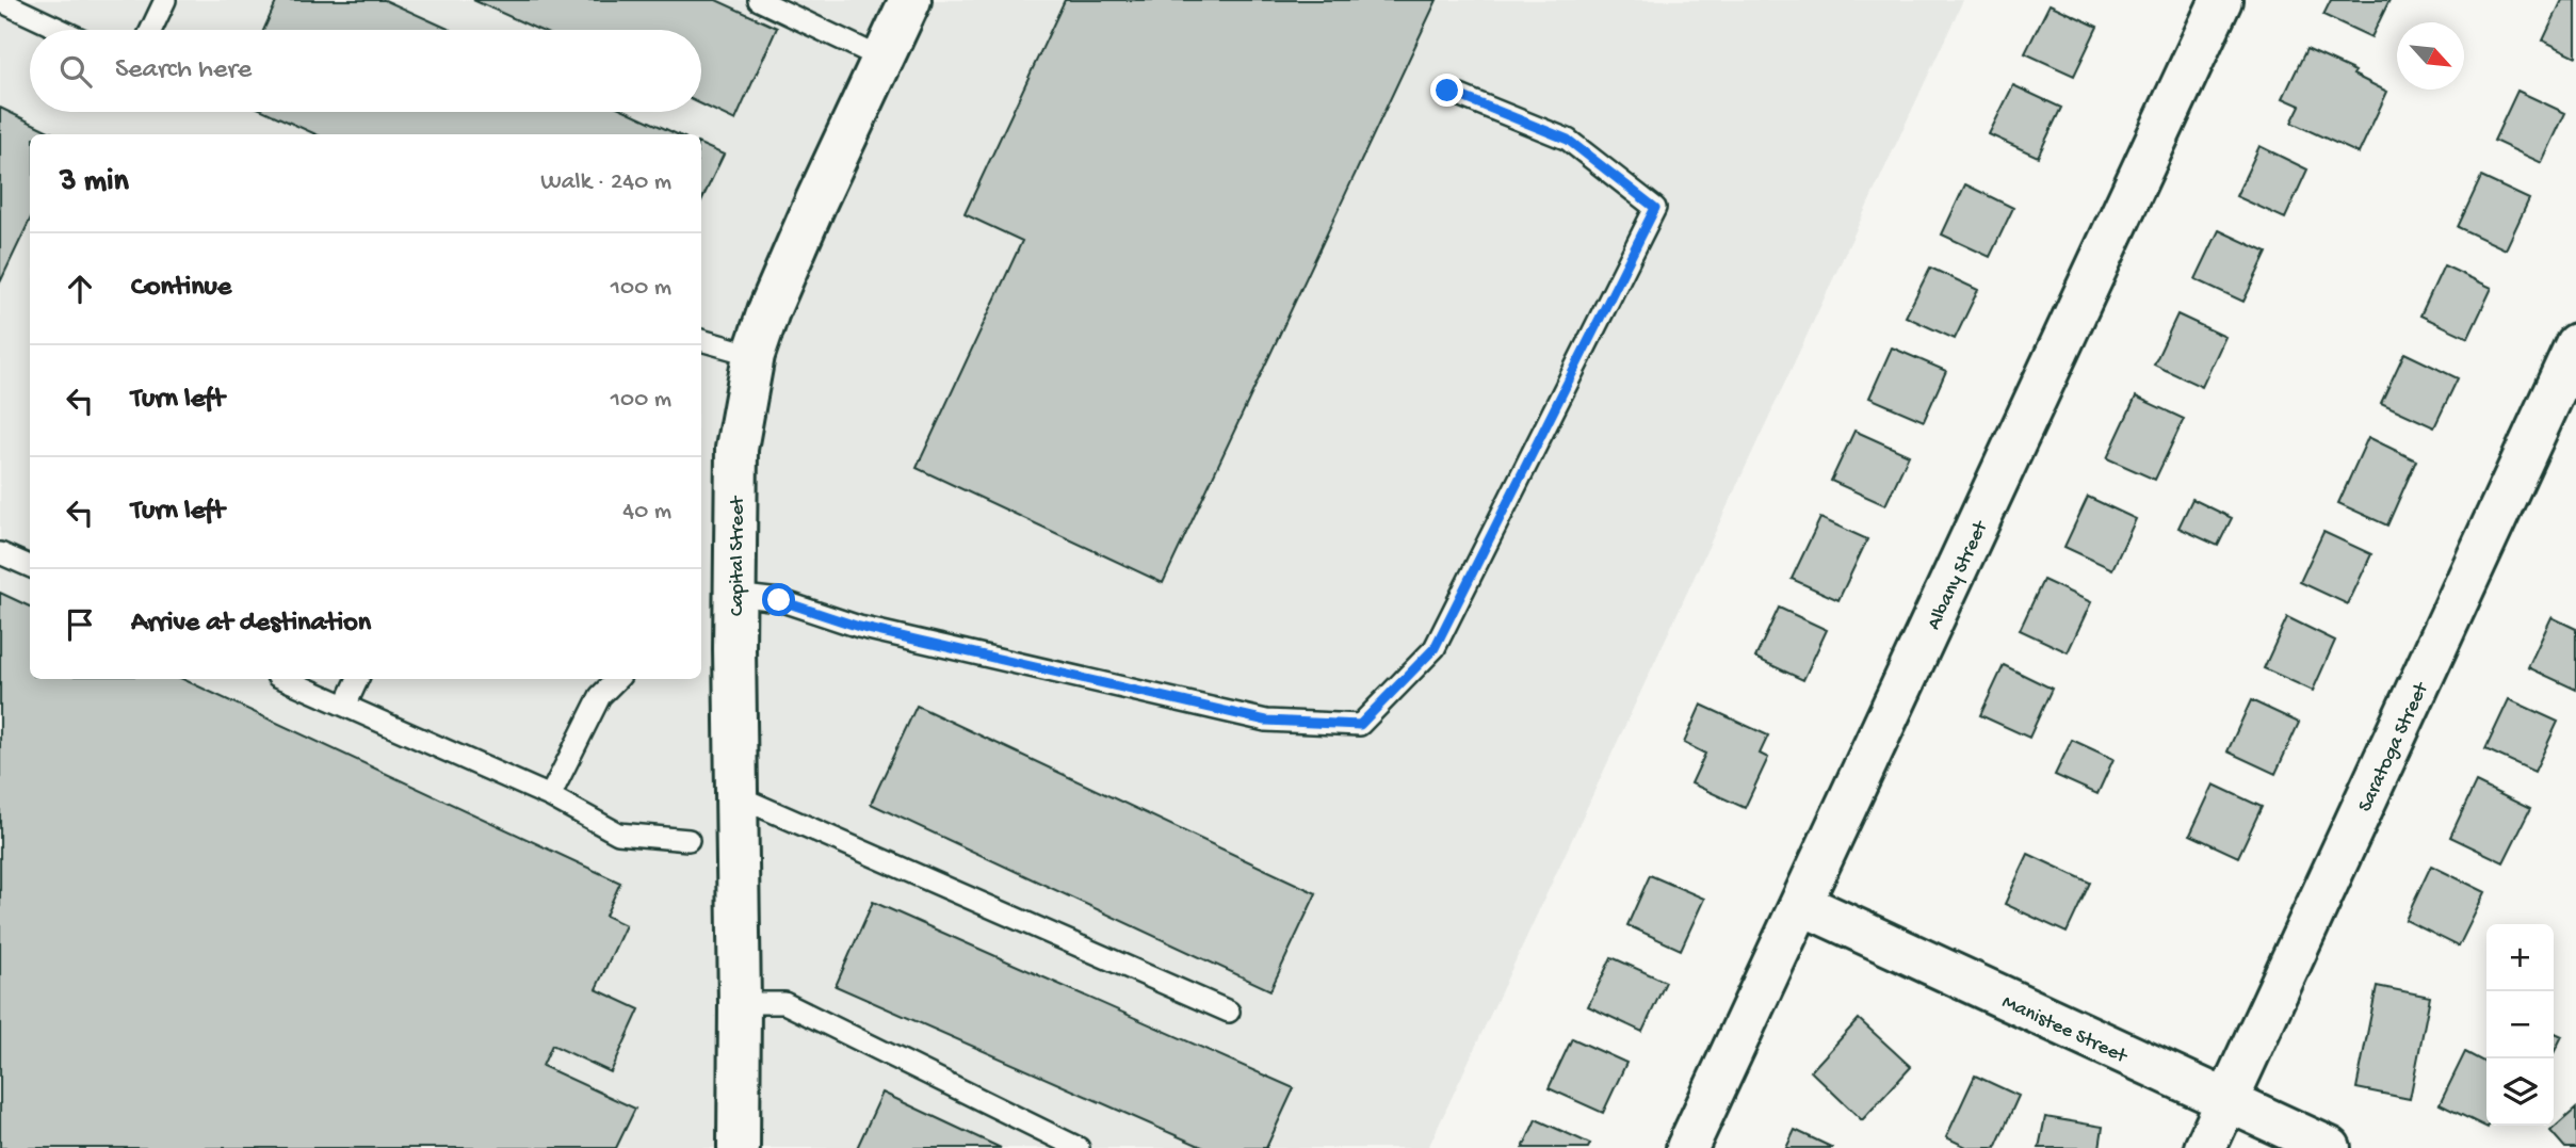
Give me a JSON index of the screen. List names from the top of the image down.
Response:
{
  "streets": {
    "street": [
      "Capital Street",
      "Albany Street",
      "Saratoga Street",
      "Manistee Street"
    ]
  },
  "crossings": [
    ["Albany Street", "Manistee Street"],
    ["Saratoga Street", "Manistee Street"]
  ],
  "north": "bottom right",
  "page": {
    "search": "Search here",
    "heading": ["3 min", "Walk · 240 m"],
    "list": [
      ["Continue", "100 m"],
      ["Turn left", "100 m"],
      ["Turn left", "40 m"],
      "Arrive at destination"
    ],
    "map_buttons": ["+", "−"]
  }
}
